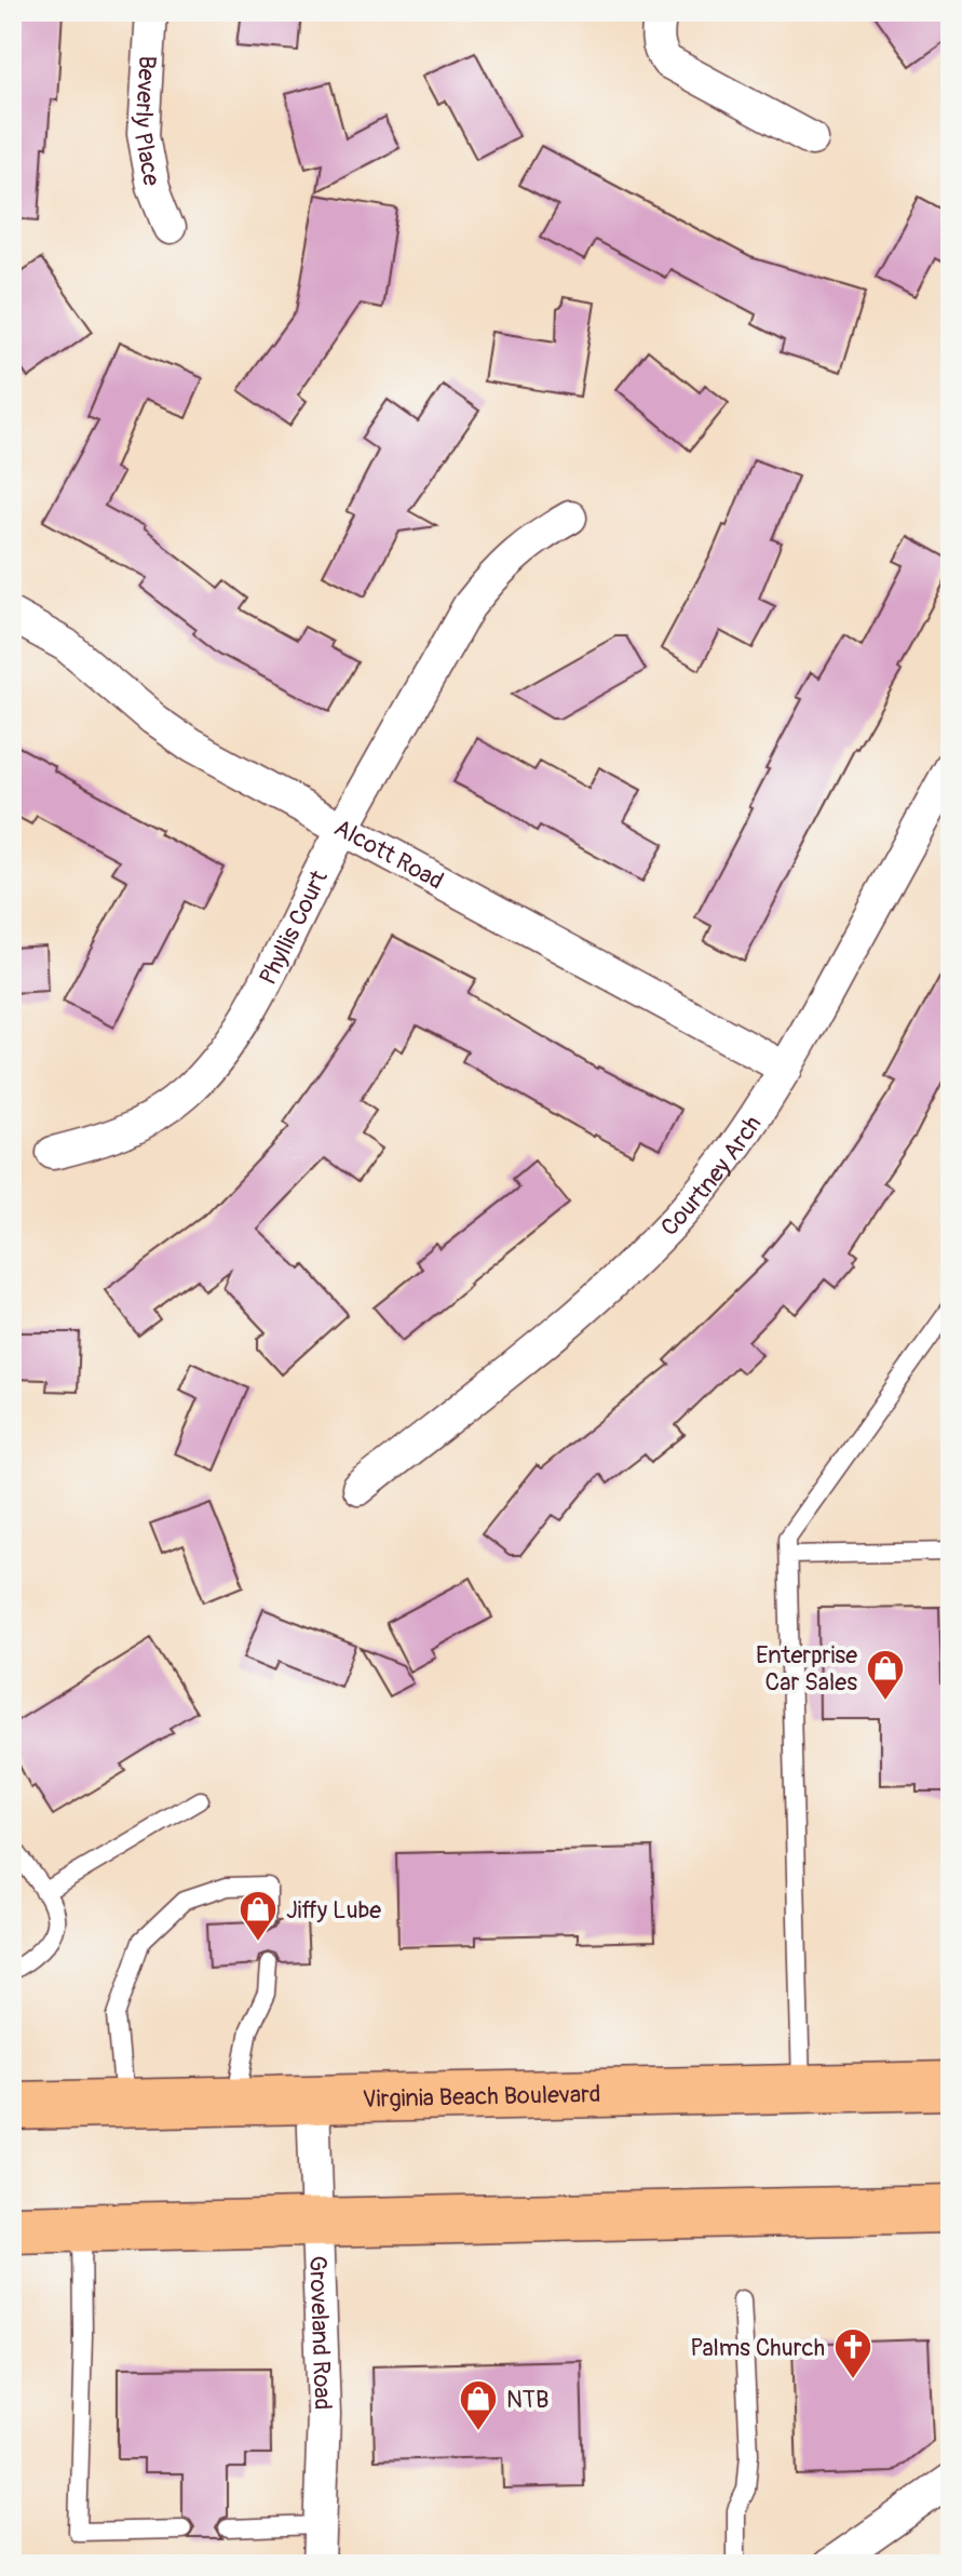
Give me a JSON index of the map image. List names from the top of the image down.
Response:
{
  "streets": {
    "main road": ["Virginia Beach Boulevard"],
    "street": [
      "Beverly Place",
      "Alcott Road",
      "Phyllis Court",
      "Courtney Arch",
      "Groveland Road"
    ]
  },
  "crossings": [
    ["Alcott Road", "Phyllis Court"],
    ["Alcott Road", "Courtney Arch"],
    ["Virginia Beach Boulevard", "Groveland Road"]
  ],
  "places": {
    "shop": ["Enterprise Car Sales", "Jiffy Lube", "NTB"],
    "church": ["Palms Church"]
  }
}
